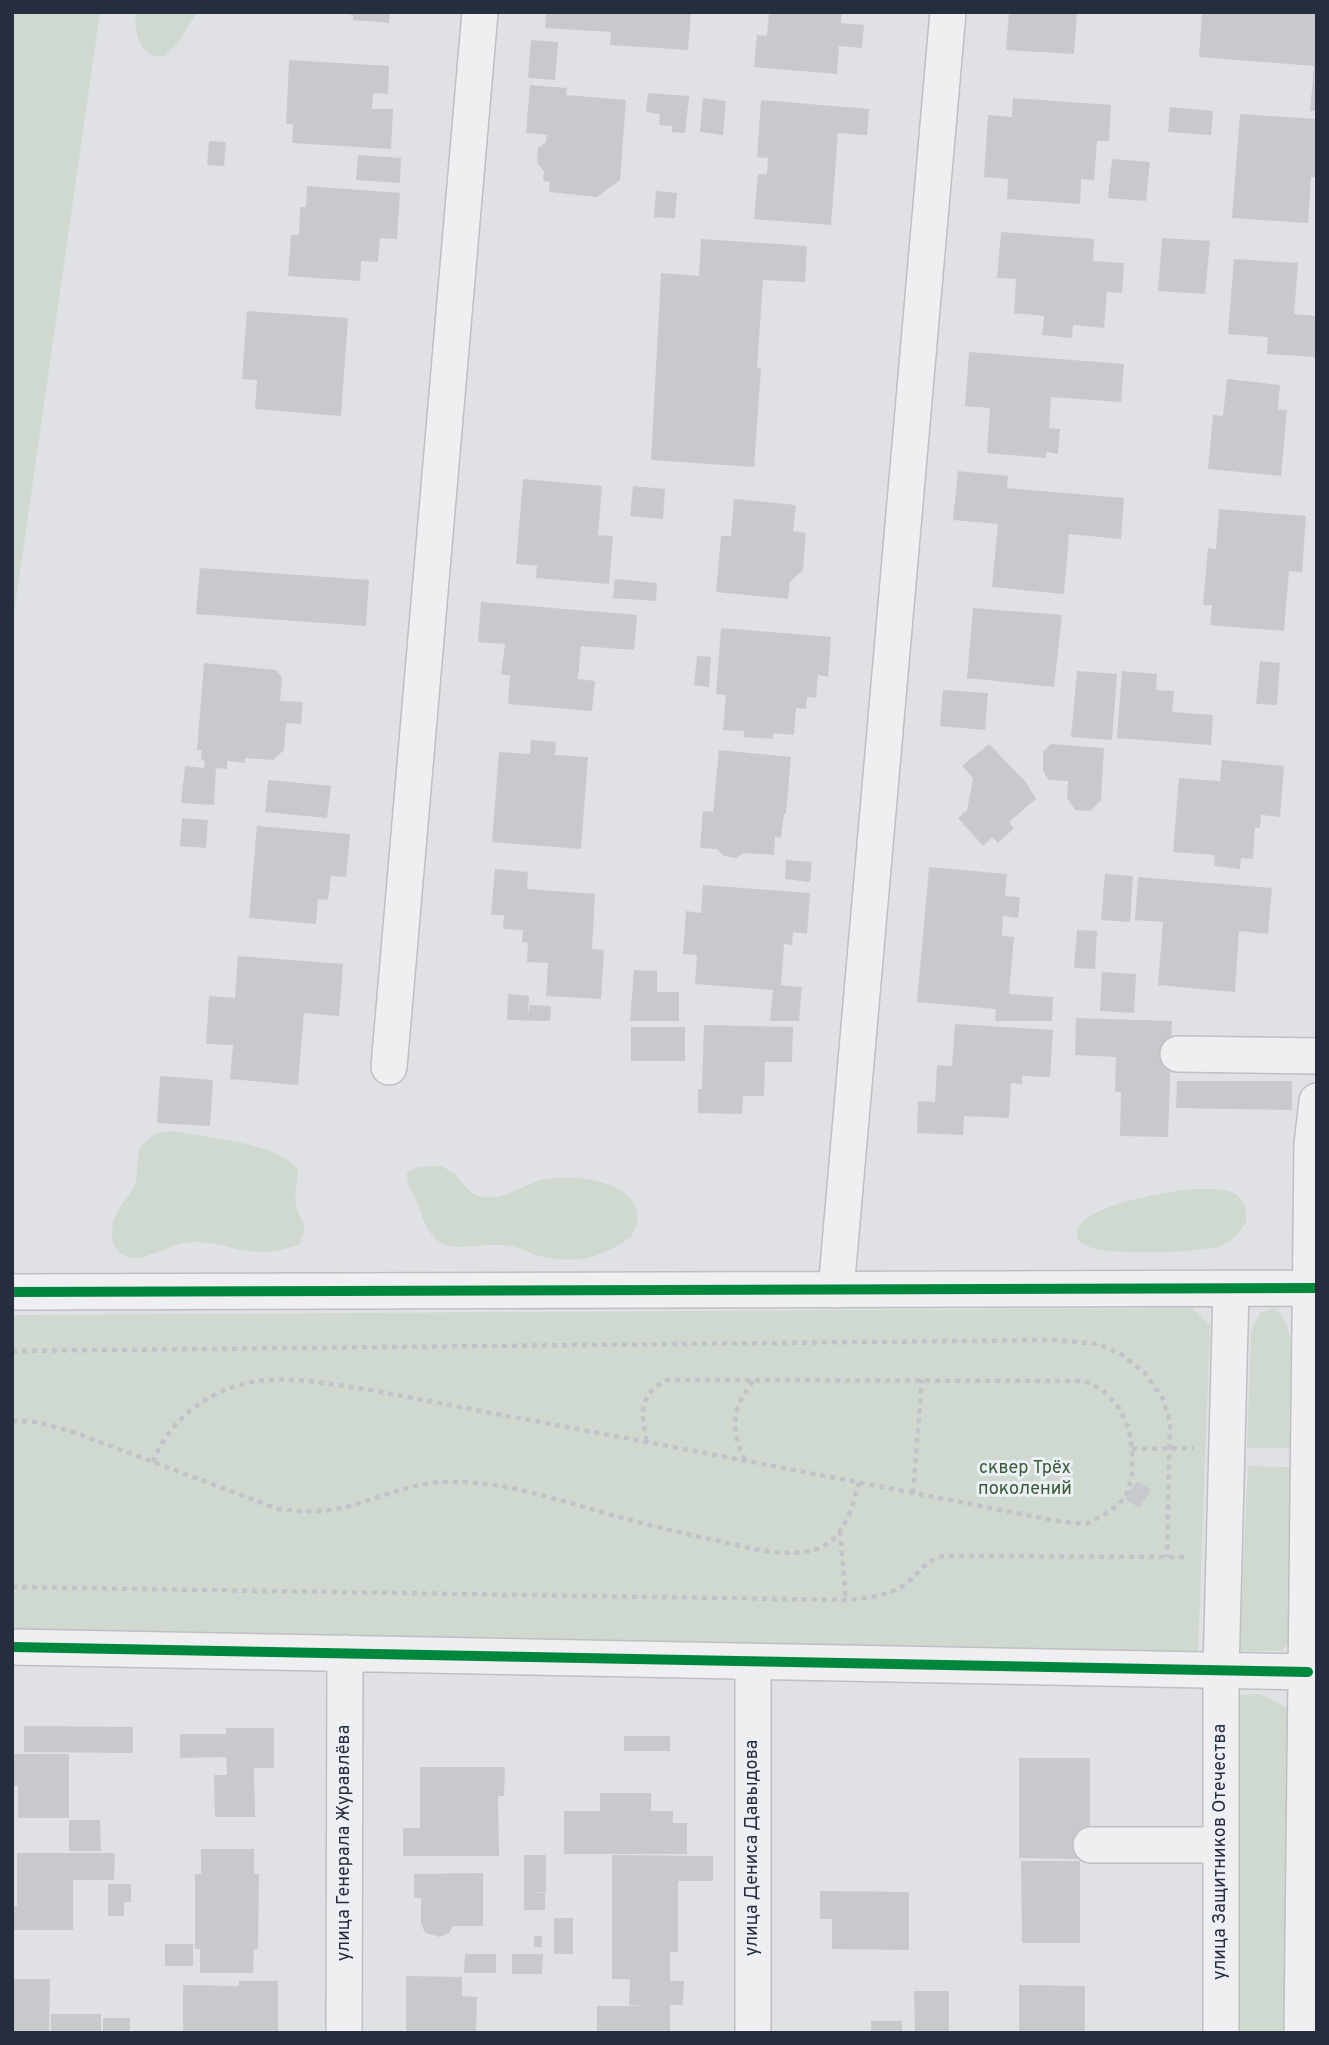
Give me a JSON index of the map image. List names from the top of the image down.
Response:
{
  "streets": {
    "street": ["улица Генерала Журавлёва", "улица Дениса Давыдова", "улица Защитников Отечества"]
  },
  "parks": ["сквер Трёх поколений"]
}
